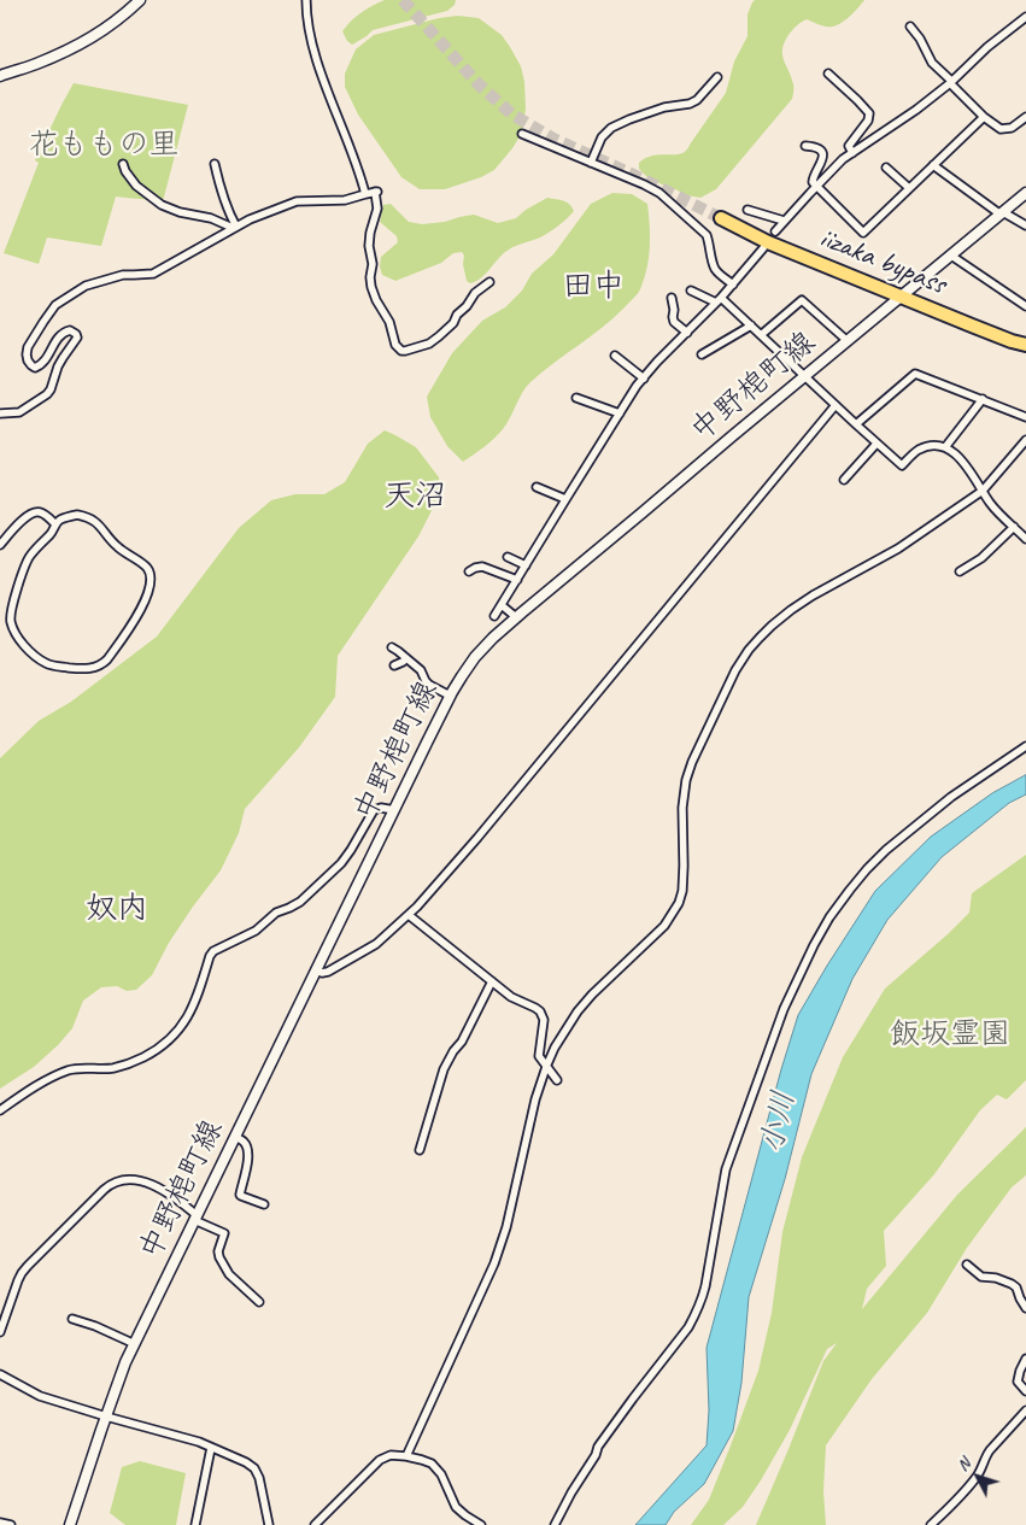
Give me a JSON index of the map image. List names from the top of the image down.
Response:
{
  "streets": {
    "highway": ["iizaka bypass"],
    "main road": ["中野梍町線"]
  },
  "crossings": [
    ["iizaka bypass", "中野梍町線"]
  ],
  "districts": ["田中", "天沼", "奴内"],
  "water": ["小川"],
  "parks": ["花ももの里", "飯坂霊園"],
  "north": "top left"
}
